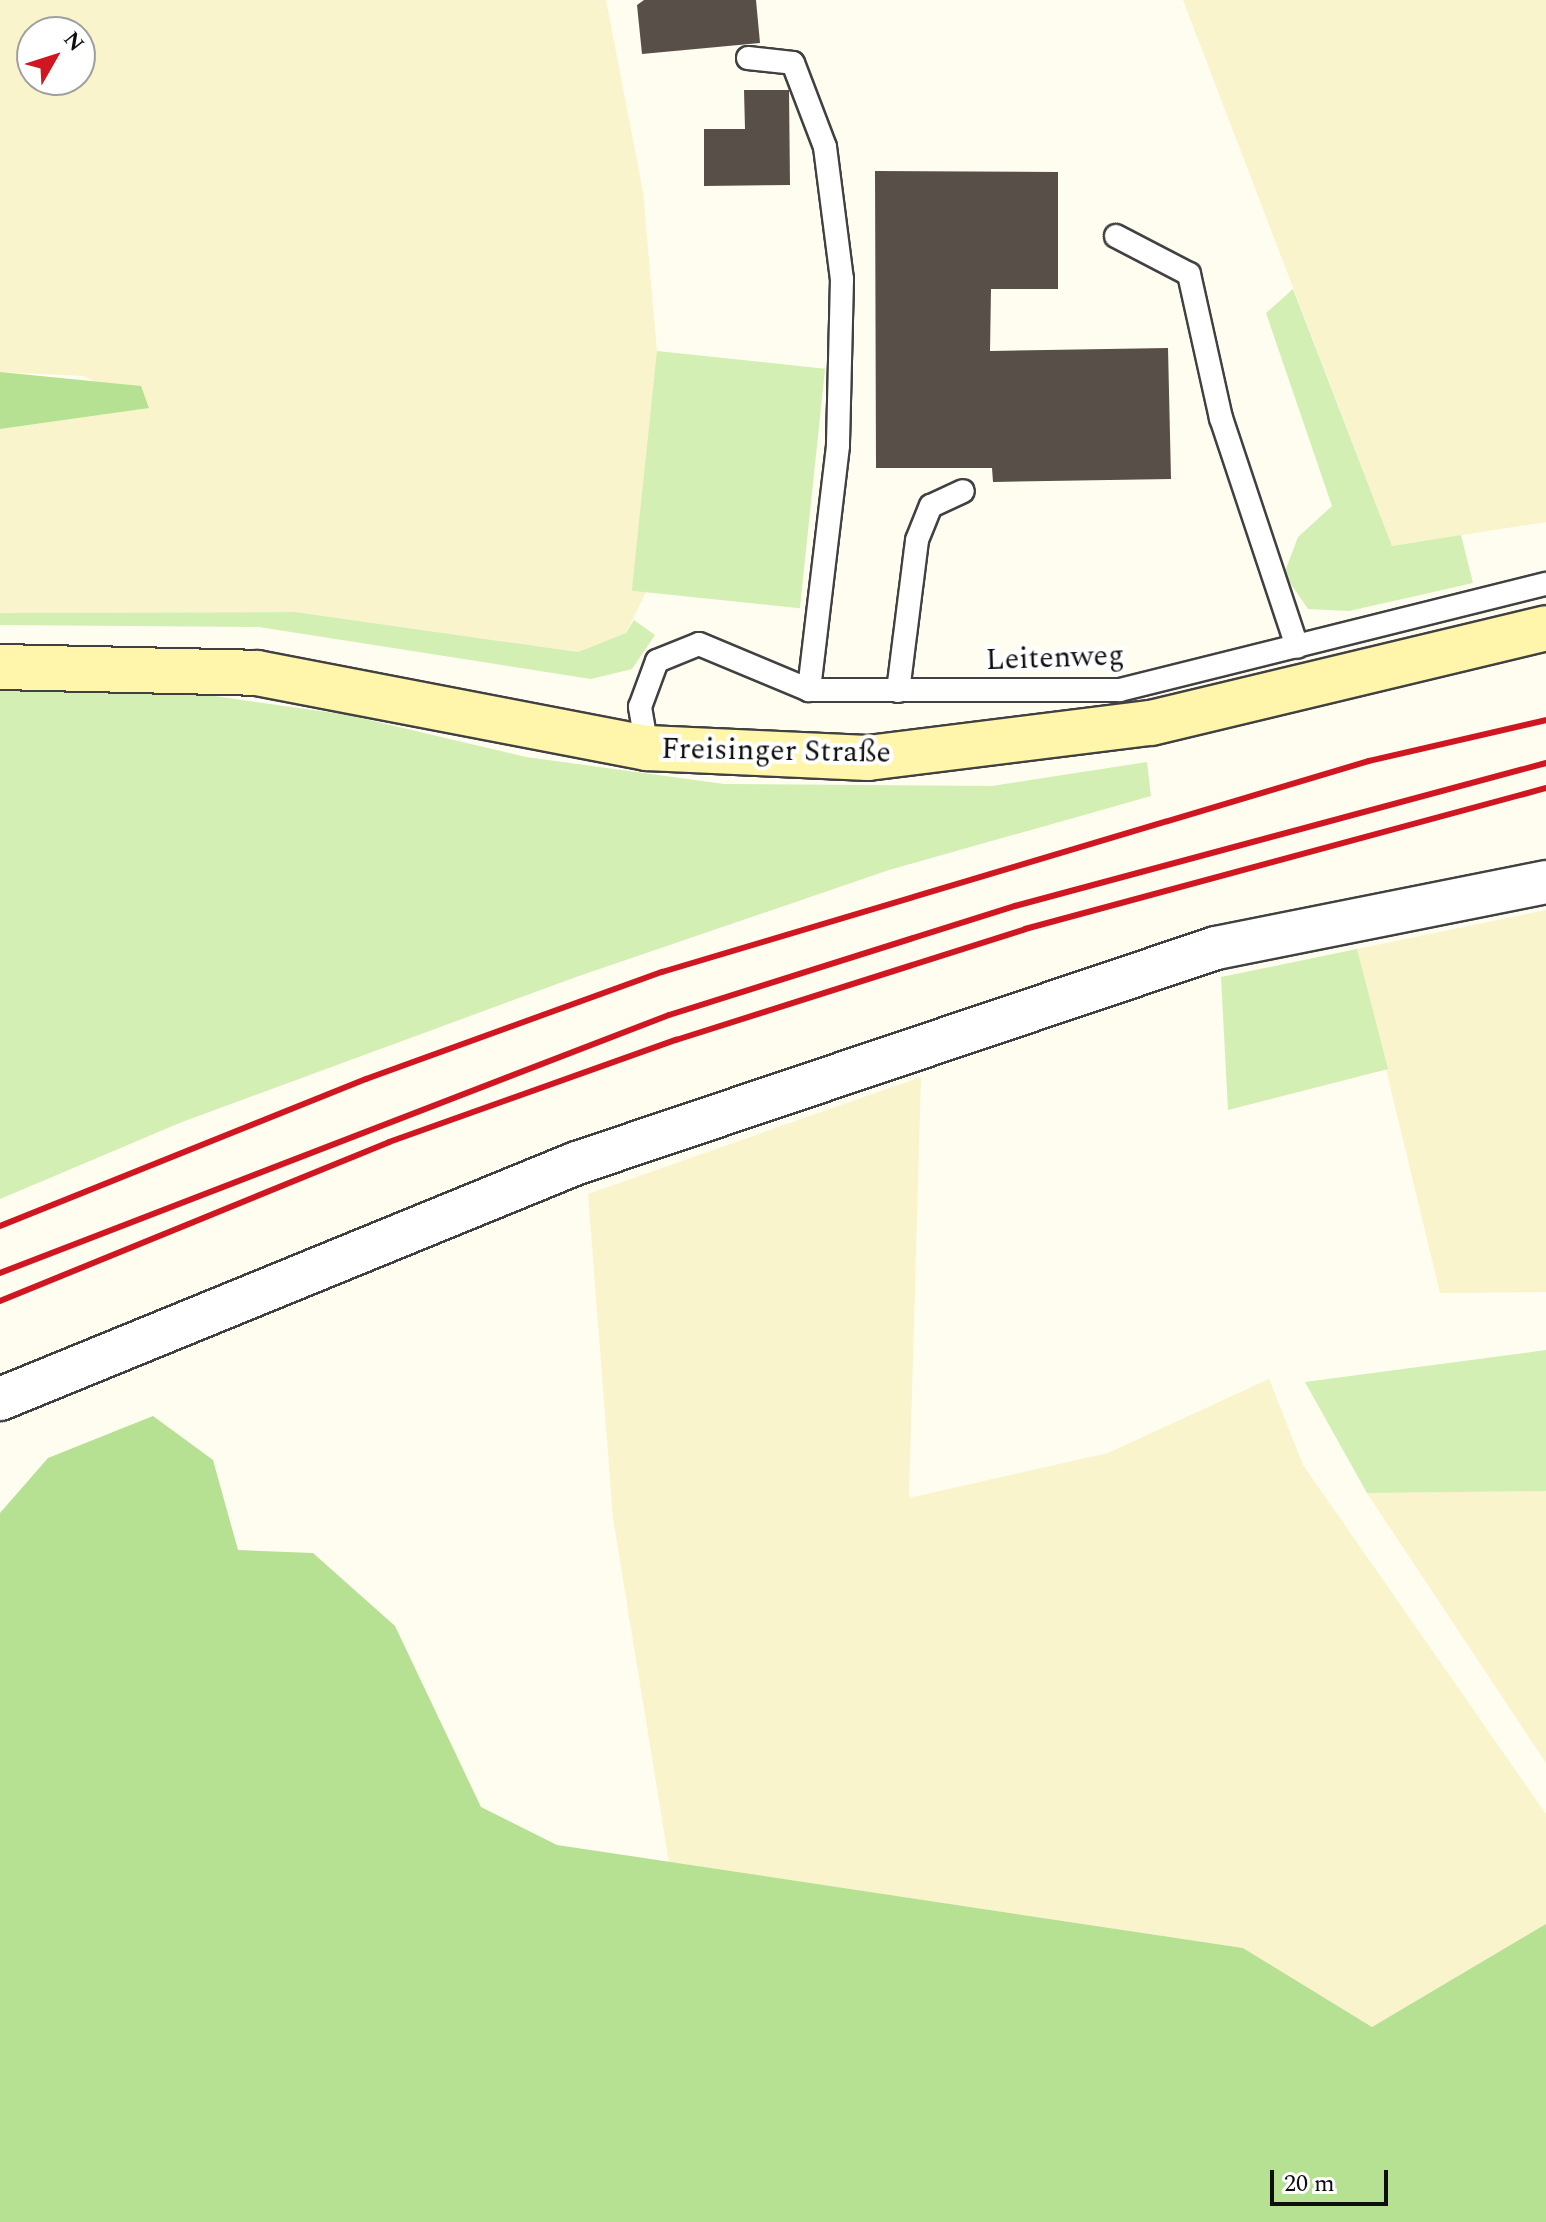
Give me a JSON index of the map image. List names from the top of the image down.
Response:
{
  "streets": {
    "main road": ["Freisinger Straße"],
    "lane": ["Leitenweg"]
  },
  "crossings": [
    ["Leitenweg", "Freisinger Straße"]
  ],
  "scale_bar": "20 m",
  "north": "top right"
}
